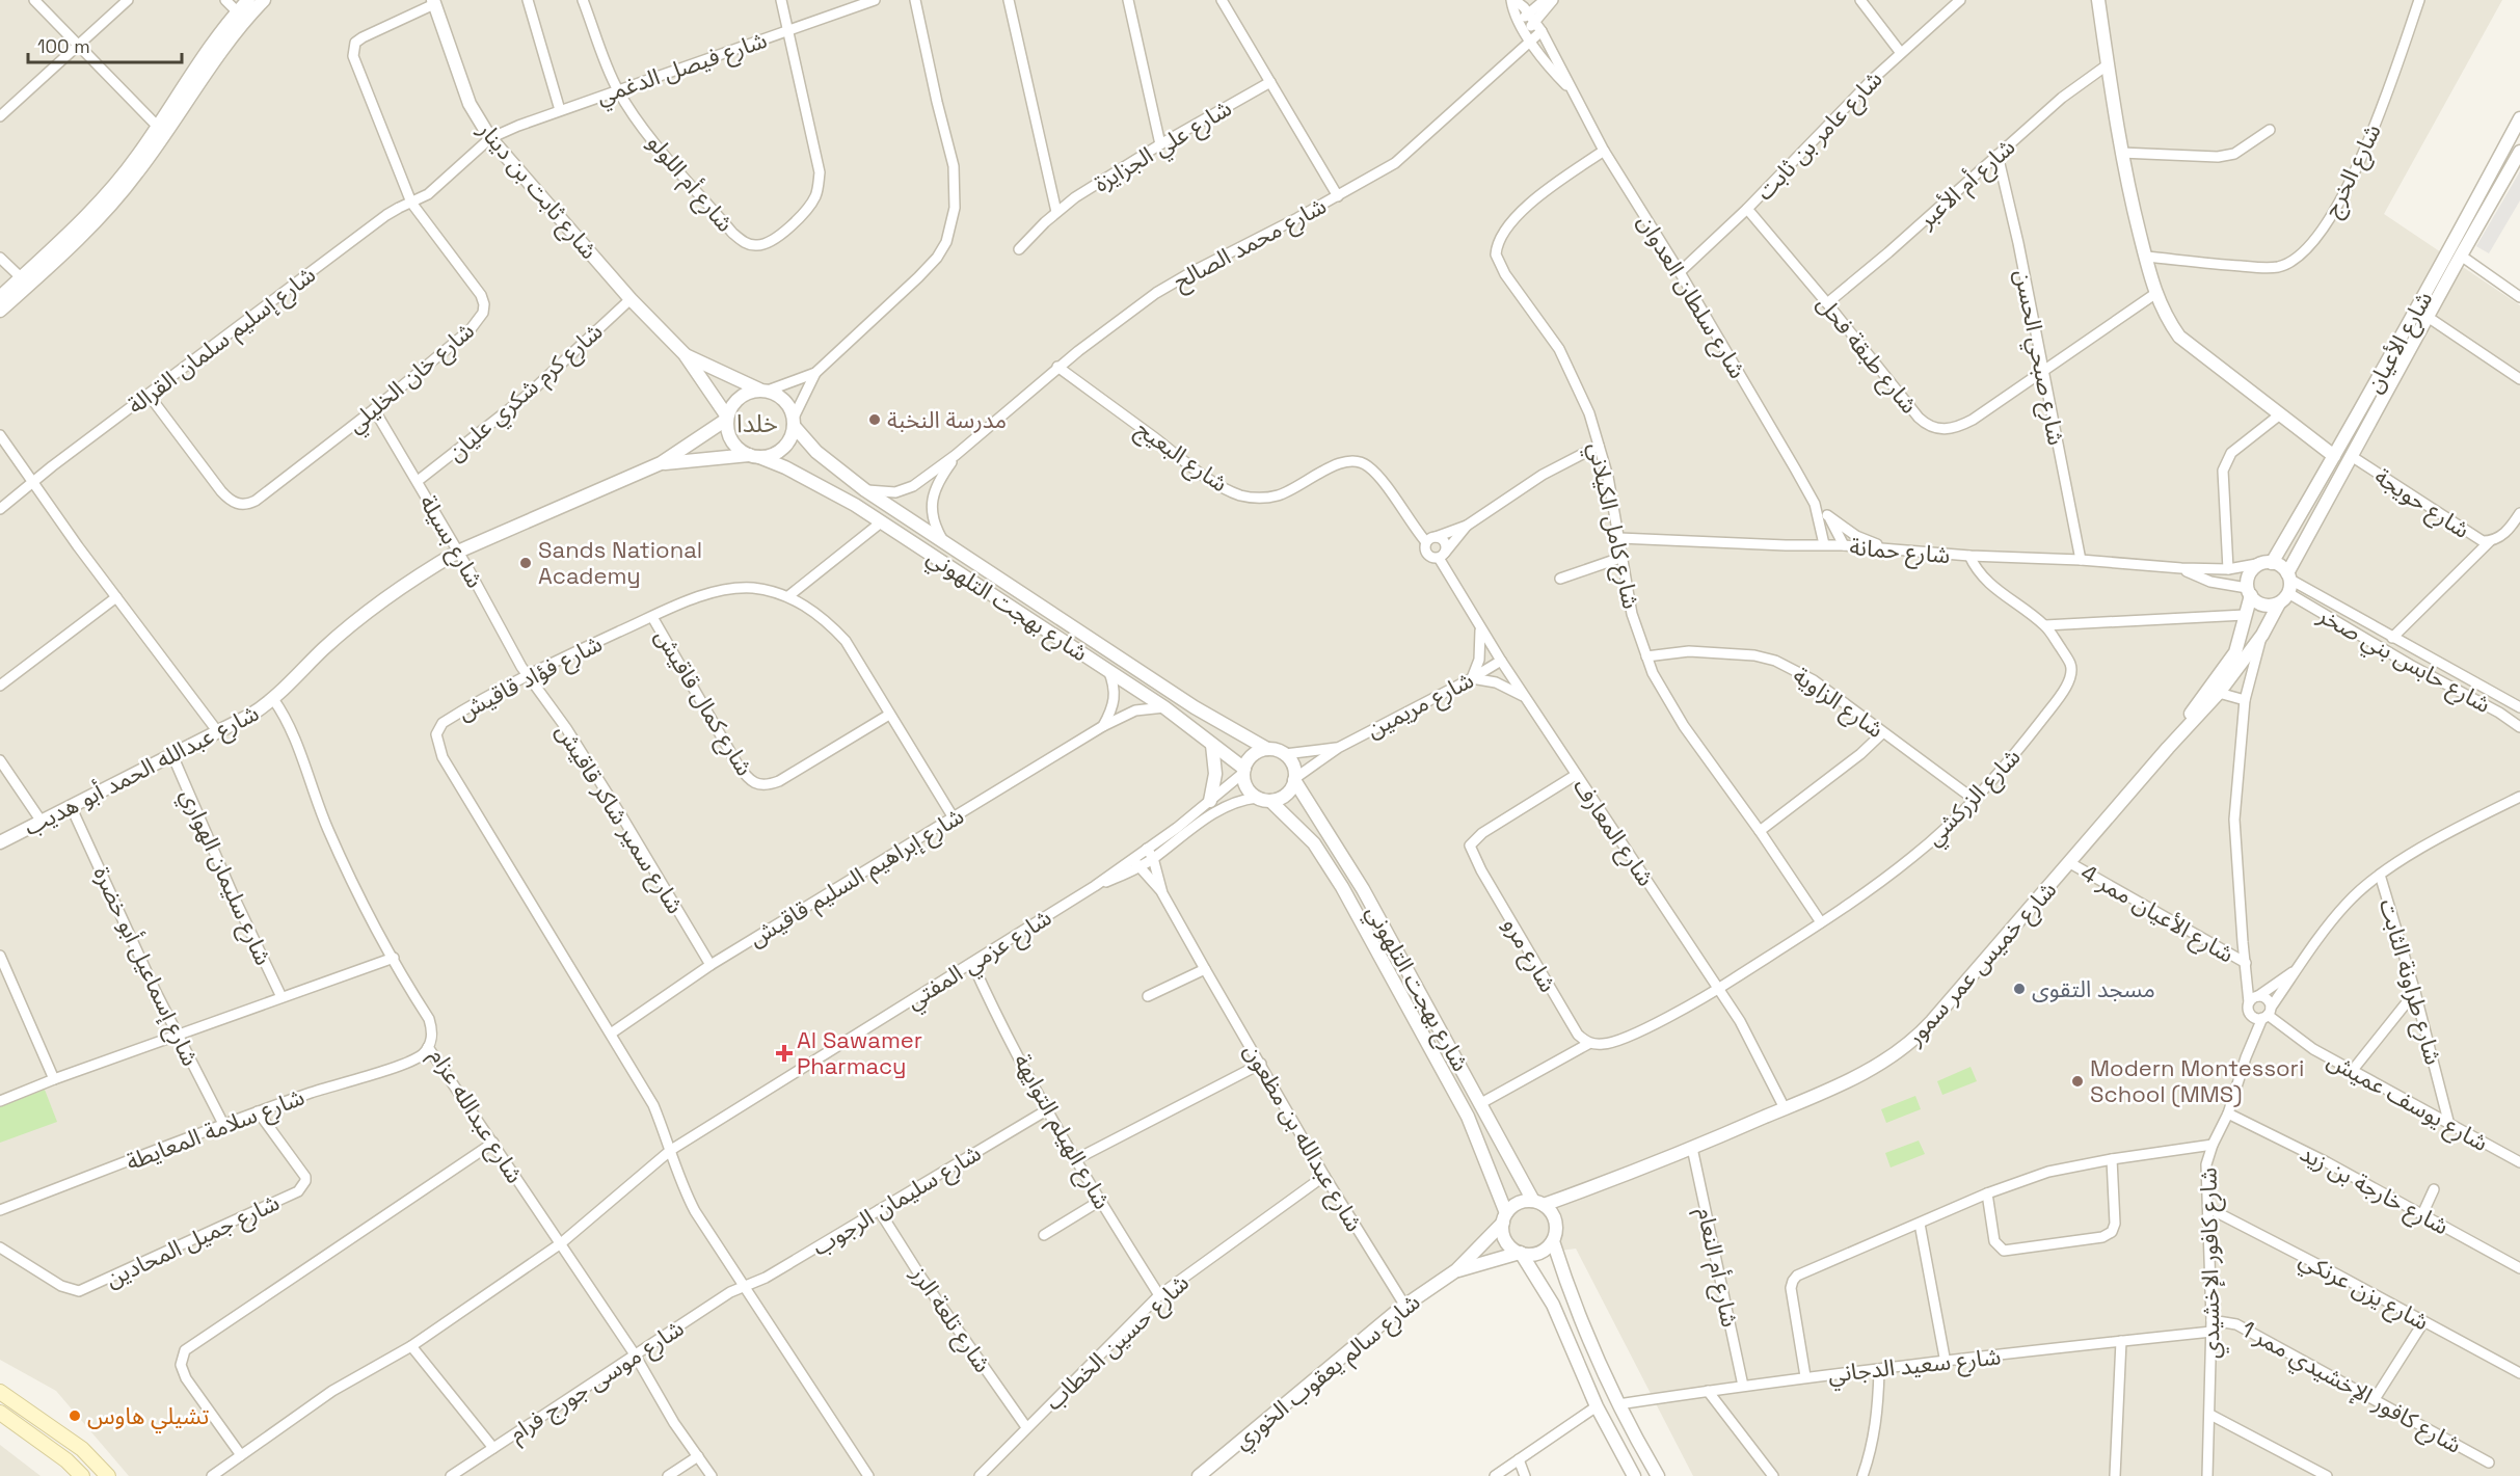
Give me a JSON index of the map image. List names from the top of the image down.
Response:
{
  "streets": {
    "street": [
      "شارع فيصل الدغمي",
      "شارع عامر بن ثابت",
      "شارع علي الجزايزة",
      "شارع الخرج",
      "شارع أم اللولو",
      "شارع أم الأعبر",
      "شارع ثابت بن دينار",
      "شارع محمد الصالح",
      "شارع سلطان العدوان",
      "شارع إسليم سلمان القرالة",
      "شارع الأعيان",
      "شارع طبقة فحل",
      "شارع صبحي الحسن",
      "شارع خان الخليلي",
      "شارع كرم شكري عليان",
      "شارع البعيج",
      "شارع حويجة",
      "شارع كامل الكيلاني",
      "شارع بسيلة",
      "شارع حمانة",
      "شارع بهجت التلهوني",
      "شارع حابس بني صخر",
      "شارع فؤاد قاقيش",
      "شارع كمال قاقيش",
      "شارع الزاوية",
      "شارع مريمين",
      "شارع عبدالله الحمد أبو هديب",
      "شارع الزركشي",
      "شارع سمير شاكر قاقيش",
      "شارع المعارف",
      "شارع سليمان الهواري",
      "شارع إبراهيم السليم قاقيش",
      "شارع الأعيان ممر 4",
      "شارع مرو",
      "شارع عزمي المفتي",
      "شارع خميس عمر سمور",
      "شارع إسماعيل أبو خضرة",
      "شارع طراونة الثابت",
      "شارع يوسف عميش",
      "شارع عبدالله عزام",
      "شارع سلامة المعايطة",
      "شارع الهيلم التوايهة",
      "شارع عبدالله بن مظعون",
      "شارع خارجة بن زيد",
      "شارع سليمان الرجوب",
      "شارع جميل المحادين",
      "شارع كافور الإخشيدي",
      "شارع أم النعام",
      "شارع يزن عرنكي",
      "شارع تلعة الرز",
      "شارع حسين الخطاب",
      "شارع سعيد الدجاني",
      "شارع سالم يعقوب الخوري",
      "شارع موسى جورج فرام",
      "شارع كافور الإخشيدي ممر 1"
    ]
  },
  "crossings": [
    ["شارع فيصل الدغمي", "شارع أم اللولو"],
    ["شارع فيصل الدغمي", "شارع ثابت بن دينار"],
    ["شارع فيصل الدغمي", "شارع إسليم سلمان القرالة"],
    ["شارع عامر بن ثابت", "شارع سلطان العدوان"],
    ["شارع عامر بن ثابت", "شارع طبقة فحل"],
    ["شارع أم الأعبر", "شارع طبقة فحل"],
    ["شارع أم الأعبر", "شارع صبحي الحسن"],
    ["شارع ثابت بن دينار", "شارع إسليم سلمان القرالة"],
    ["شارع ثابت بن دينار", "شارع خان الخليلي"],
    ["شارع ثابت بن دينار", "شارع كرم شكري عليان"],
    ["شارع ثابت بن دينار", "شارع بهجت التلهوني"],
    ["شارع ثابت بن دينار", "شارع عبدالله الحمد أبو هديب"],
    ["شارع محمد الصالح", "شارع سلطان العدوان"],
    ["شارع محمد الصالح", "شارع البعيج"],
    ["شارع محمد الصالح", "شارع بهجت التلهوني"],
    ["شارع سلطان العدوان", "شارع كامل الكيلاني"],
    ["شارع سلطان العدوان", "شارع حمانة"],
    ["شارع إسليم سلمان القرالة", "شارع خان الخليلي"],
    ["شارع الأعيان", "شارع حويجة"],
    ["شارع الأعيان", "شارع حمانة"],
    ["شارع الأعيان", "شارع حابس بني صخر"],
    ["شارع الأعيان", "شارع خميس عمر سمور"],
    ["شارع طبقة فحل", "شارع صبحي الحسن"],
    ["شارع صبحي الحسن", "شارع حمانة"],
    ["شارع خان الخليلي", "شارع بسيلة"],
    ["شارع كرم شكري عليان", "شارع بسيلة"],
    ["شارع كامل الكيلاني", "شارع حمانة"],
    ["شارع كامل الكيلاني", "شارع الزاوية"],
    ["شارع كامل الكيلاني", "شارع الزركشي"],
    ["شارع بسيلة", "شارع فؤاد قاقيش"],
    ["شارع بسيلة", "شارع عبدالله الحمد أبو هديب"],
    ["شارع بسيلة", "شارع سمير شاكر قاقيش"],
    ["شارع حمانة", "شارع حابس بني صخر"],
    ["شارع حمانة", "شارع الزركشي"],
    ["شارع حمانة", "شارع خميس عمر سمور"],
    ["شارع بهجت التلهوني", "شارع مريمين"],
    ["شارع بهجت التلهوني", "شارع عبدالله الحمد أبو هديب"],
    ["شارع بهجت التلهوني", "شارع إبراهيم السليم قاقيش"],
    ["شارع بهجت التلهوني", "شارع عزمي المفتي"],
    ["شارع بهجت التلهوني", "شارع خميس عمر سمور"],
    ["شارع بهجت التلهوني", "شارع سالم يعقوب الخوري"],
    ["شارع حابس بني صخر", "شارع خميس عمر سمور"],
    ["شارع فؤاد قاقيش", "شارع كمال قاقيش"],
    ["شارع فؤاد قاقيش", "شارع سمير شاكر قاقيش"],
    ["شارع فؤاد قاقيش", "شارع إبراهيم السليم قاقيش"],
    ["شارع فؤاد قاقيش", "شارع عزمي المفتي"],
    ["شارع فؤاد قاقيش", "شارع سليمان الرجوب"],
    ["شارع فؤاد قاقيش", "شارع موسى جورج فرام"],
    ["شارع الزاوية", "شارع الزركشي"],
    ["شارع مريمين", "شارع المعارف"],
    ["شارع مريمين", "شارع عزمي المفتي"],
    ["شارع عبدالله الحمد أبو هديب", "شارع سليمان الهواري"],
    ["شارع عبدالله الحمد أبو هديب", "شارع إسماعيل أبو خضرة"],
    ["شارع عبدالله الحمد أبو هديب", "شارع عبدالله عزام"],
    ["شارع الزركشي", "شارع المعارف"],
    ["شارع سمير شاكر قاقيش", "شارع إبراهيم السليم قاقيش"],
    ["شارع المعارف", "شارع مرو"],
    ["شارع المعارف", "شارع خميس عمر سمور"],
    ["شارع الأعيان ممر 4", "شارع خميس عمر سمور"],
    ["شارع عزمي المفتي", "شارع عبدالله عزام"],
    ["شارع عزمي المفتي", "شارع الهيلم التوايهة"],
    ["شارع عزمي المفتي", "شارع عبدالله بن مظعون"],
    ["شارع خميس عمر سمور", "شارع أم النعام"],
    ["شارع خميس عمر سمور", "شارع سالم يعقوب الخوري"],
    ["شارع إسماعيل أبو خضرة", "شارع سلامة المعايطة"],
    ["شارع طراونة الثابت", "شارع يوسف عميش"],
    ["شارع طراونة الثابت", "شارع كافور الإخشيدي"],
    ["شارع يوسف عميش", "شارع كافور الإخشيدي"],
    ["شارع عبدالله عزام", "شارع سلامة المعايطة"],
    ["شارع عبدالله عزام", "شارع موسى جورج فرام"],
    ["شارع سلامة المعايطة", "شارع جميل المحادين"],
    ["شارع الهيلم التوايهة", "شارع سليمان الرجوب"],
    ["شارع الهيلم التوايهة", "شارع حسين الخطاب"],
    ["شارع عبدالله بن مظعون", "شارع حسين الخطاب"],
    ["شارع عبدالله بن مظعون", "شارع سالم يعقوب الخوري"],
    ["شارع خارجة بن زيد", "شارع كافور الإخشيدي"],
    ["شارع سليمان الرجوب", "شارع تلعة الرز"],
    ["شارع سليمان الرجوب", "شارع موسى جورج فرام"],
    ["شارع كافور الإخشيدي", "شارع يزن عرنكي"],
    ["شارع كافور الإخشيدي", "شارع سعيد الدجاني"],
    ["شارع كافور الإخشيدي", "شارع كافور الإخشيدي ممر 1"],
    ["شارع أم النعام", "شارع سعيد الدجاني"],
    ["شارع تلعة الرز", "شارع حسين الخطاب"]
  ],
  "districts": ["خلدا"],
  "places": {
    "other": [
      "مدرسة النخبة",
      "Sands National Academy",
      "مسجد التقوى",
      "Modern Montessori School (MMS)",
      "تشيلي هاوس"
    ],
    "health": ["Al Sawamer Pharmacy"]
  },
  "scale_bar": "100 m"
}
